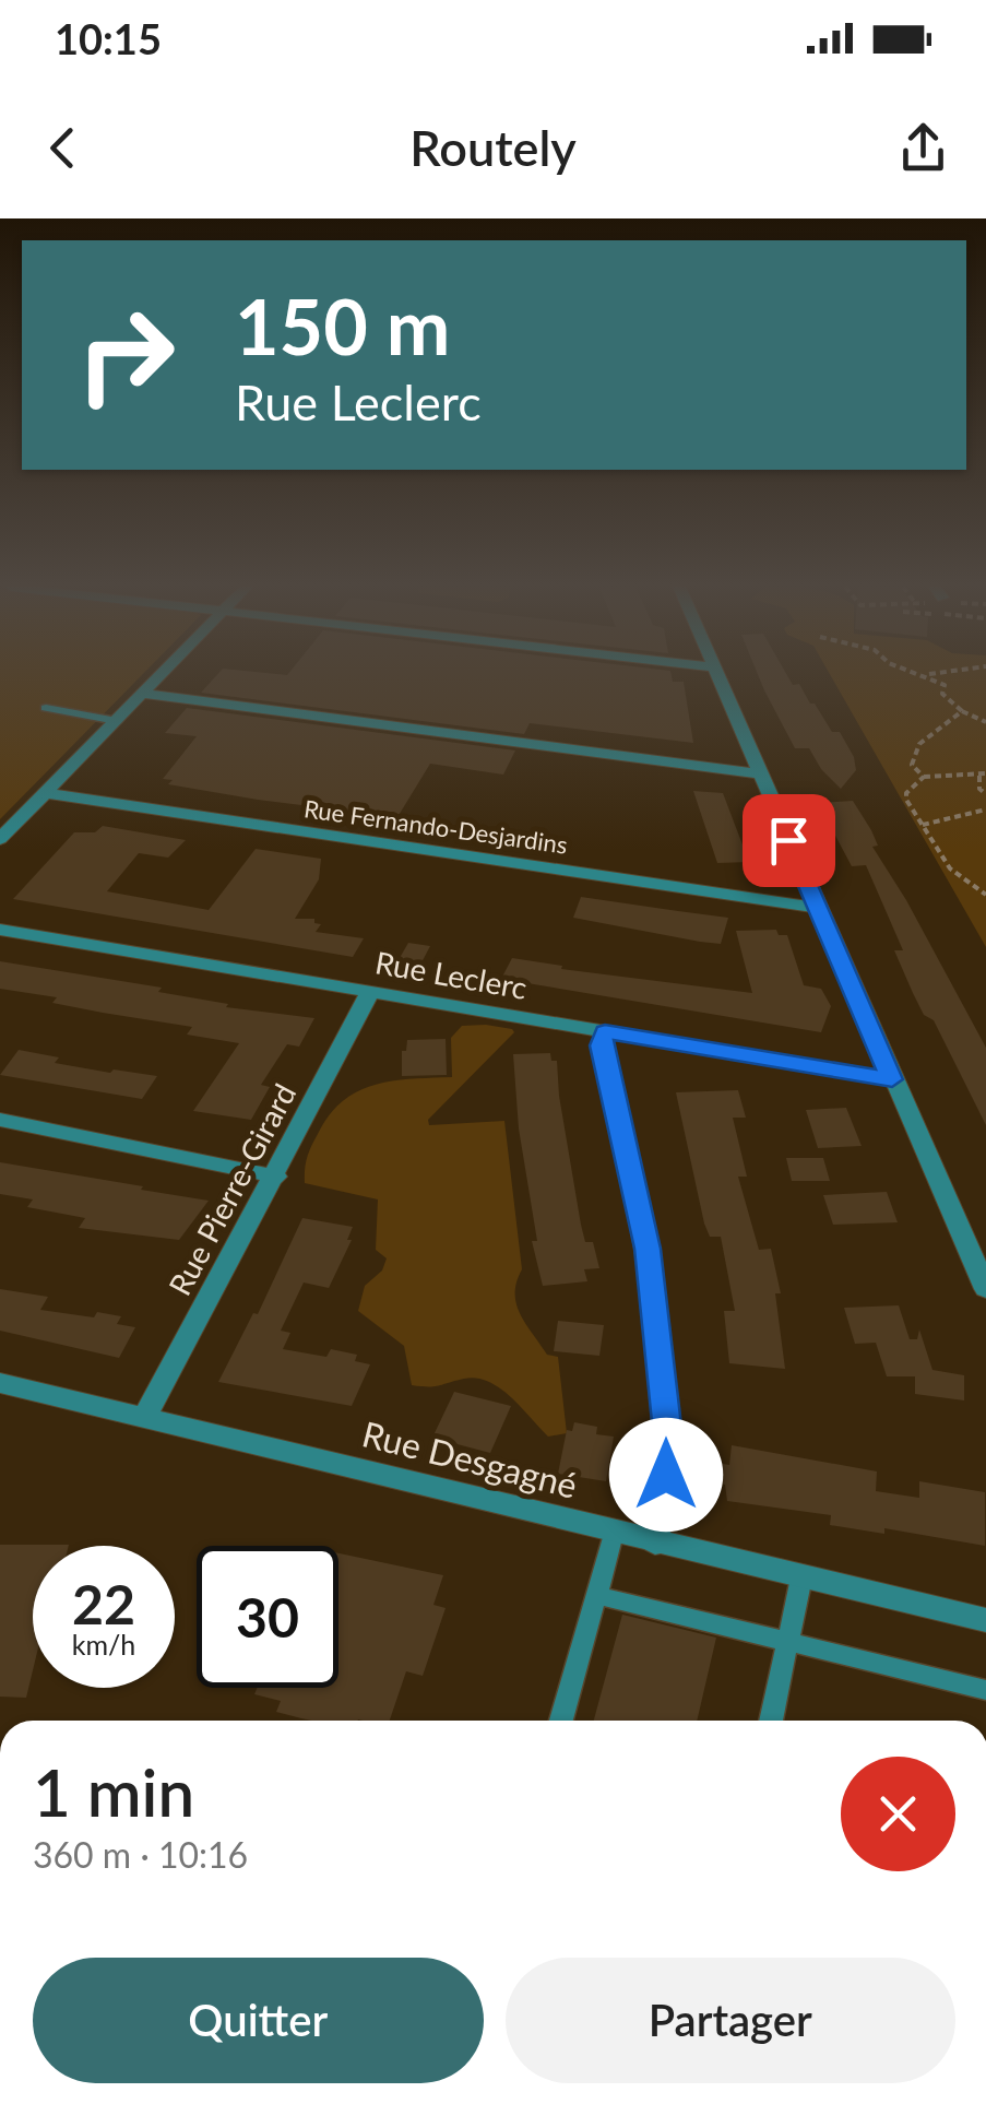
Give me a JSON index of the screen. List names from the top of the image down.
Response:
{
  "streets": {
    "street": [
      "Rue Fernando-Desjardins",
      "Rue Leclerc",
      "Rue Pierre-Girard",
      "Rue Desgagné"
    ]
  },
  "crossings": [
    ["Rue Leclerc", "Rue Pierre-Girard"],
    ["Rue Pierre-Girard", "Rue Desgagné"]
  ],
  "page": {
    "status": "10:15",
    "header": "Routely",
    "turn": ["150 m", "Rue Leclerc"],
    "speed": "22 km/h",
    "limit": "30",
    "heading": ["1 min", "360 m · 10:16"],
    "buttons": ["Quitter", "Partager"]
  }
}
